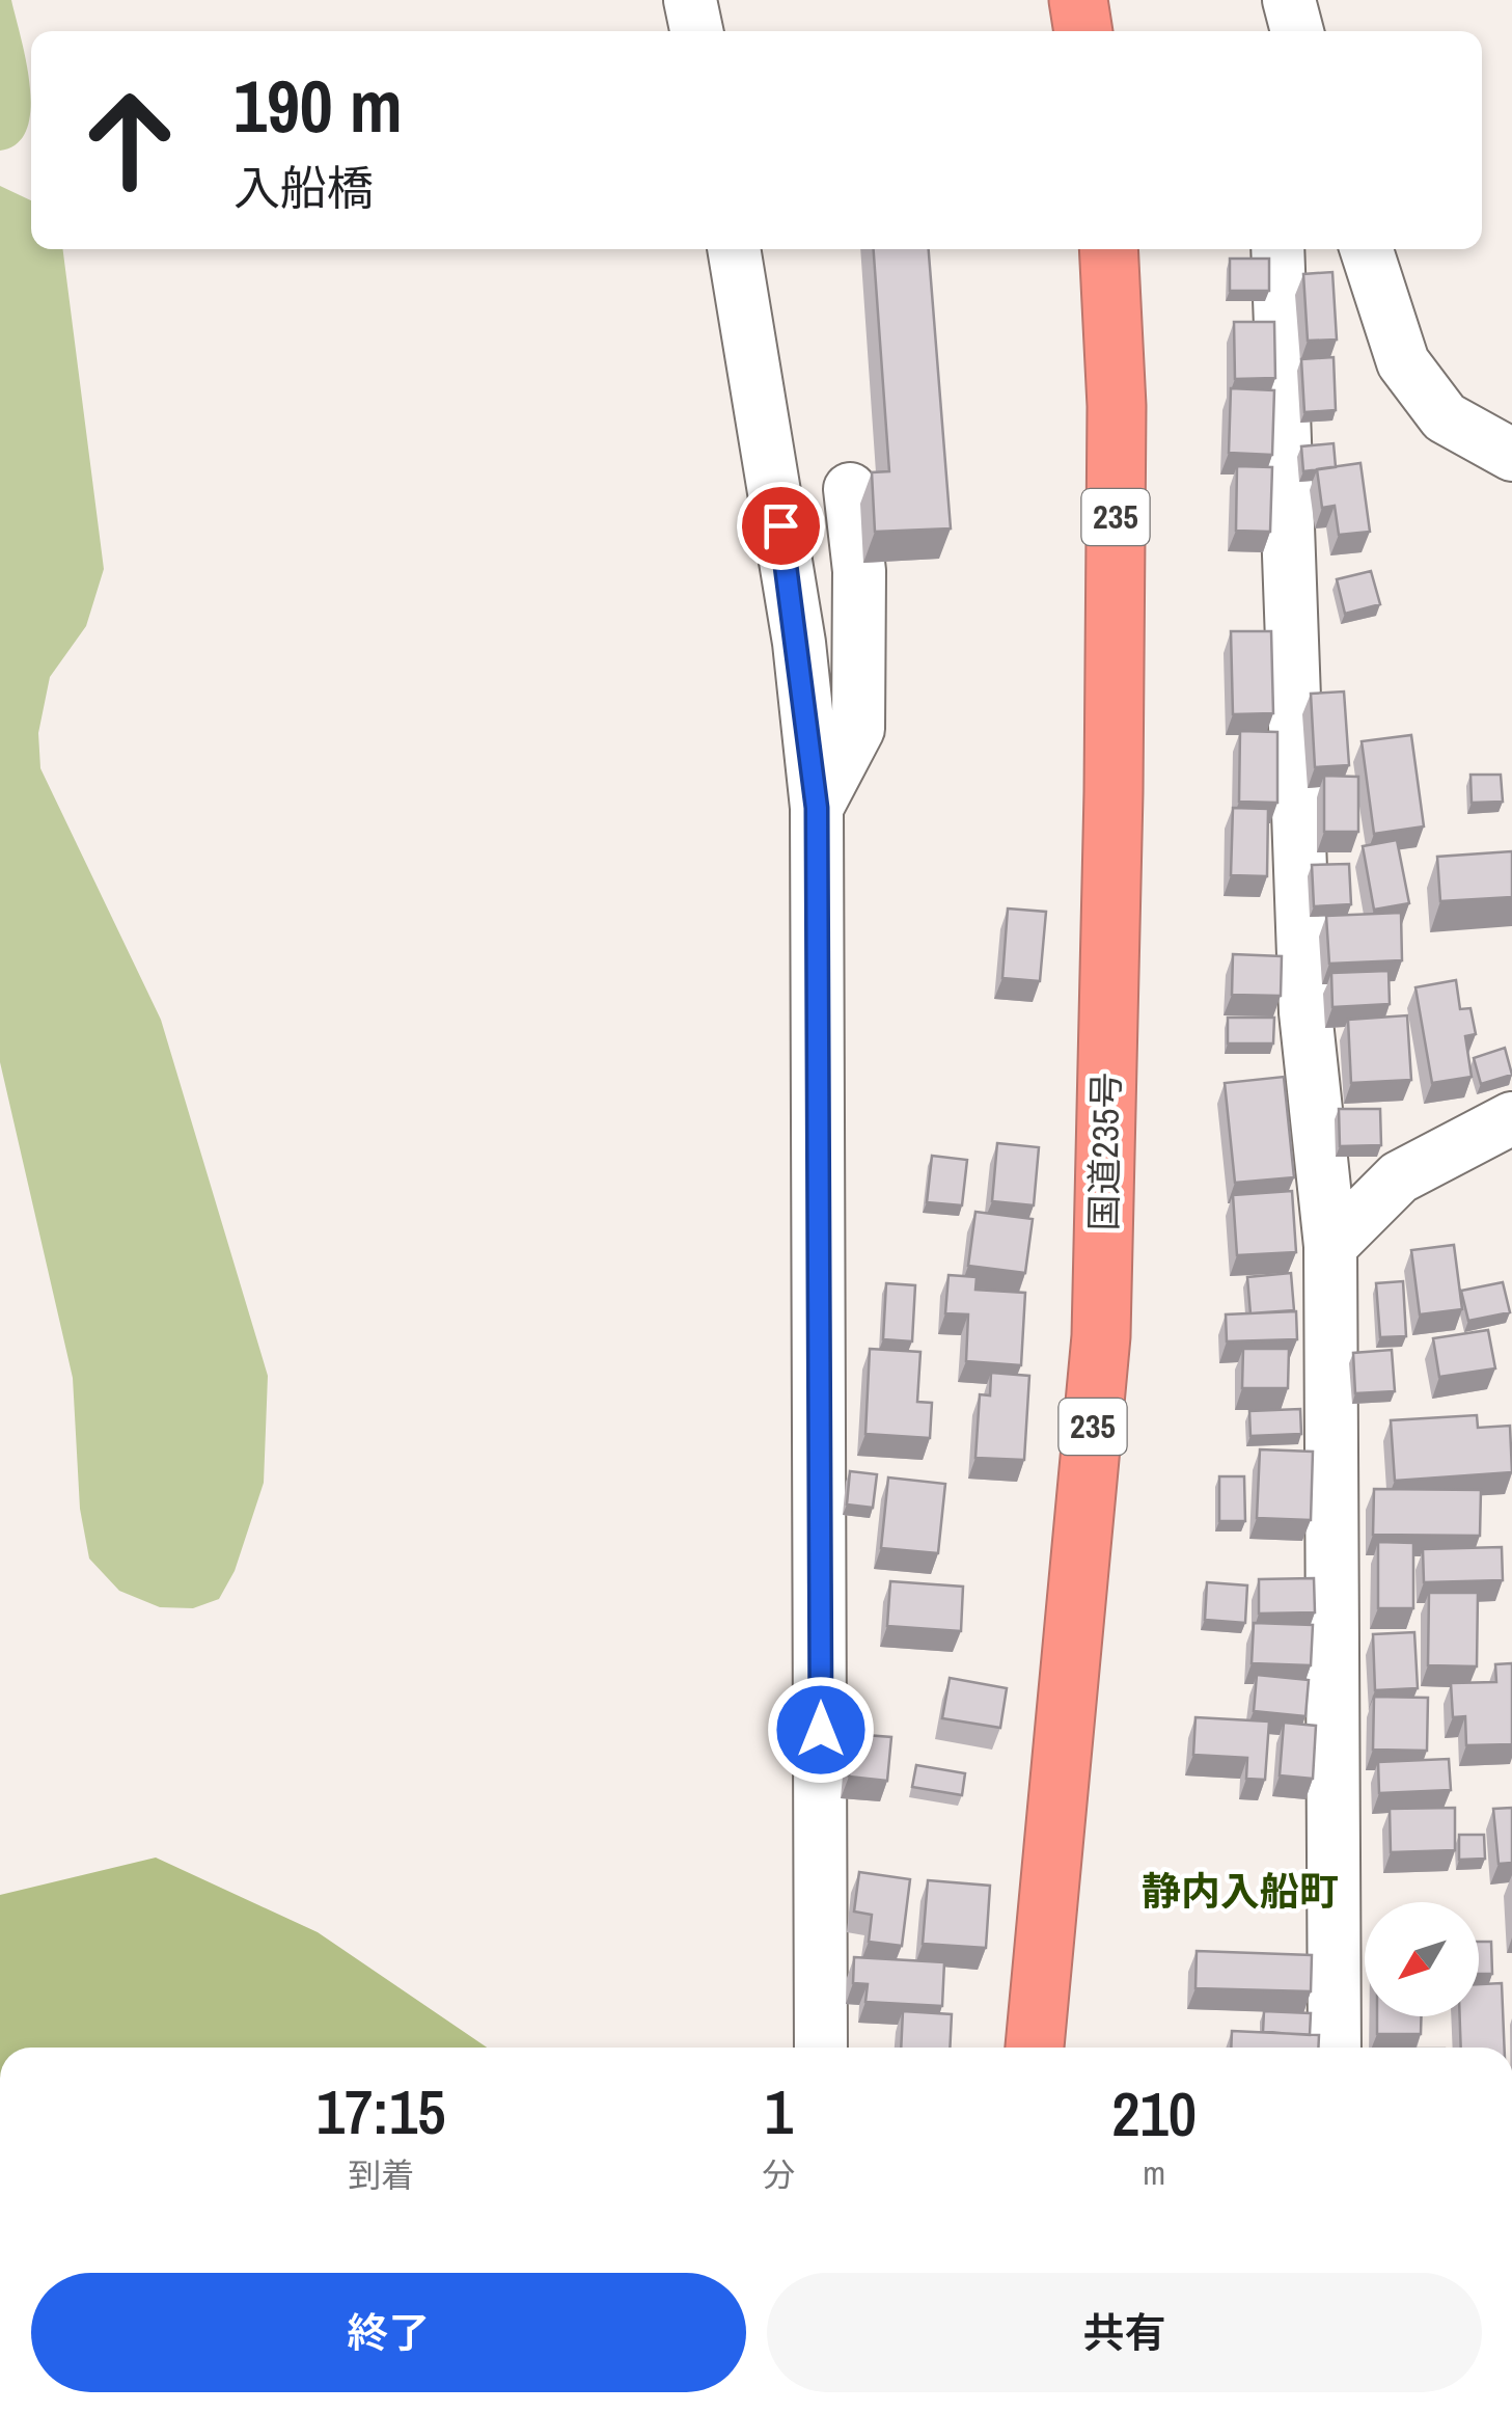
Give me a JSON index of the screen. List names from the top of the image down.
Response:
{
  "streets": {
    "highway": ["235", "国道235号"]
  },
  "districts": ["静内入船町"],
  "north": "bottom left",
  "page": {
    "turn": ["190 m", "入船橋"],
    "eta": [
      "17:15",
      "到着",
      "1",
      "分",
      "210",
      "m"
    ],
    "buttons": ["終了", "共有"]
  }
}
